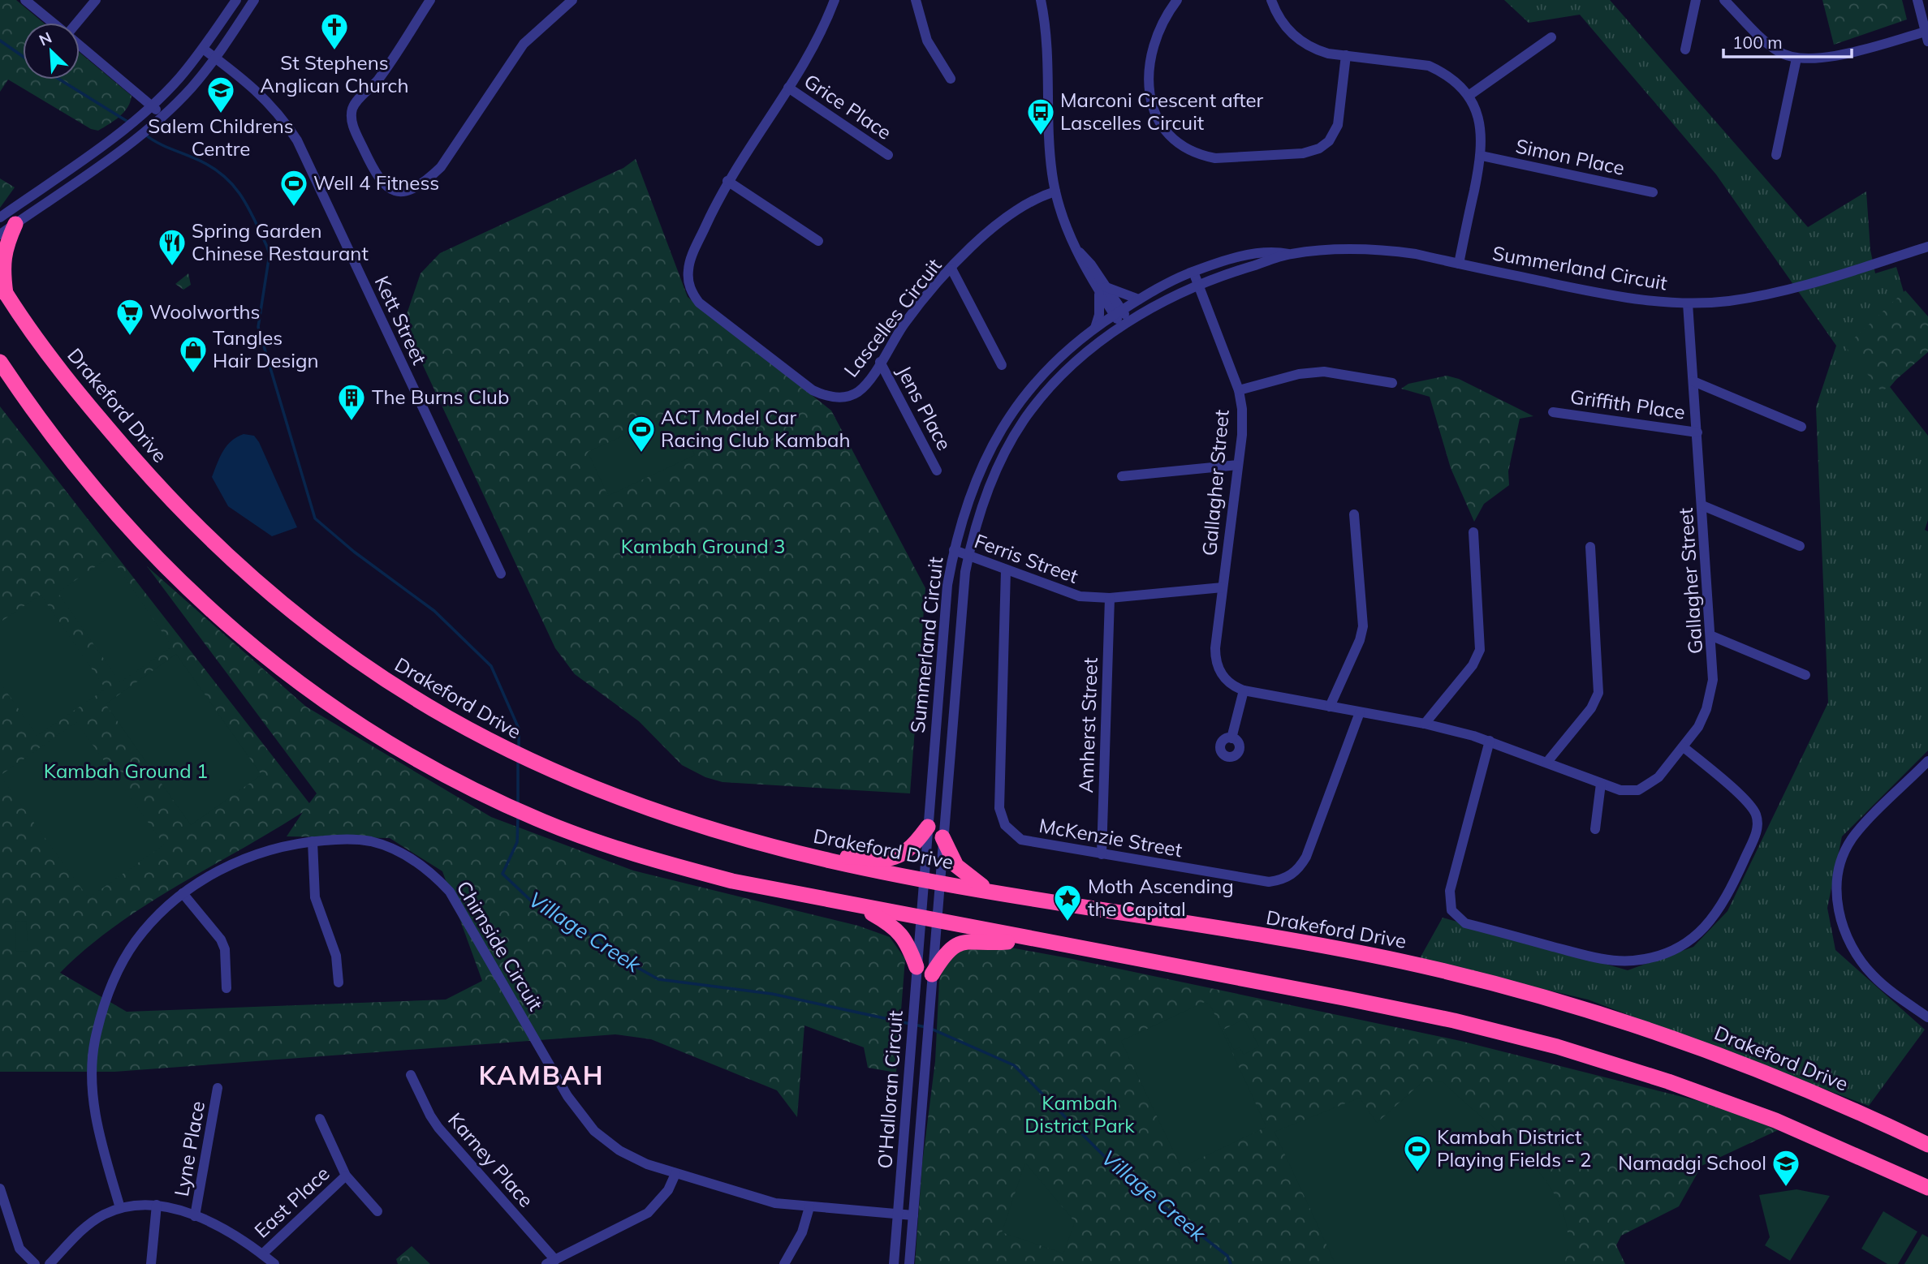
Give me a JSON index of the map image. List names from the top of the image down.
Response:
{
  "streets": {
    "highway": ["Drakeford Drive"],
    "street": [
      "Grice Place",
      "Simon Place",
      "Summerland Circuit",
      "Lascelles Circuit",
      "Kett Street",
      "Griffith Place",
      "Jens Place",
      "Gallagher Street",
      "Ferris Street",
      "Amherst Street",
      "McKenzie Street",
      "Chirnside Circuit",
      "O'Halloran Circuit",
      "Lyne Place",
      "Karney Place",
      "East Place"
    ]
  },
  "crossings": [
    ["Grice Place", "Lascelles Circuit"],
    ["Summerland Circuit", "Drakeford Drive"],
    ["Summerland Circuit", "Gallagher Street"],
    ["Summerland Circuit", "Ferris Street"],
    ["Summerland Circuit", "O'Halloran Circuit"],
    ["Lascelles Circuit", "Jens Place"],
    ["Griffith Place", "Gallagher Street"],
    ["Gallagher Street", "Ferris Street"],
    ["Gallagher Street", "McKenzie Street"],
    ["Ferris Street", "Amherst Street"],
    ["Ferris Street", "McKenzie Street"],
    ["Amherst Street", "McKenzie Street"],
    ["Chirnside Circuit", "O'Halloran Circuit"]
  ],
  "districts": ["KAMBAH"],
  "water": ["Village Creek"],
  "parks": ["Kambah Ground 3", "Kambah Ground 1", "Kambah District Park"],
  "places": {
    "church": ["St Stephens Anglican Church"],
    "school or university": ["Salem Childrens Centre", "Namadgi School"],
    "bus stop": ["Marconi Crescent after Lascelles Circuit"],
    "sports": ["Well 4 Fitness", "ACT Model Car Racing Club Kambah", "Kambah District Playing Fields - 2"],
    "restaurant": ["Spring Garden Chinese Restaurant"],
    "supermarket": ["Woolworths"],
    "shop": ["Tangles Hair Design"],
    "building": ["The Burns Club"],
    "place": ["Moth Ascending the Capital"]
  },
  "scale_bar": "100 m",
  "north": "top left"
}
